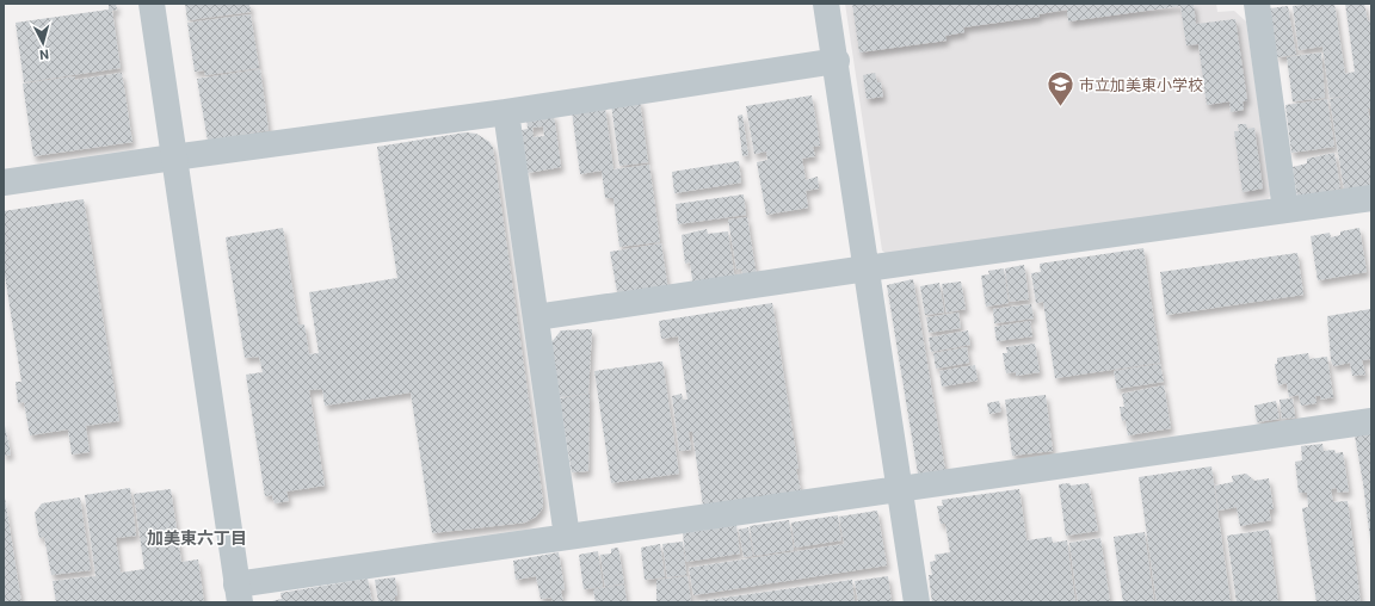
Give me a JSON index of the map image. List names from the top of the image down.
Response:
{
  "districts": ["加美東六丁目"],
  "places": {
    "school or university": ["市立加美東小学校"]
  },
  "north": "bottom"
}
